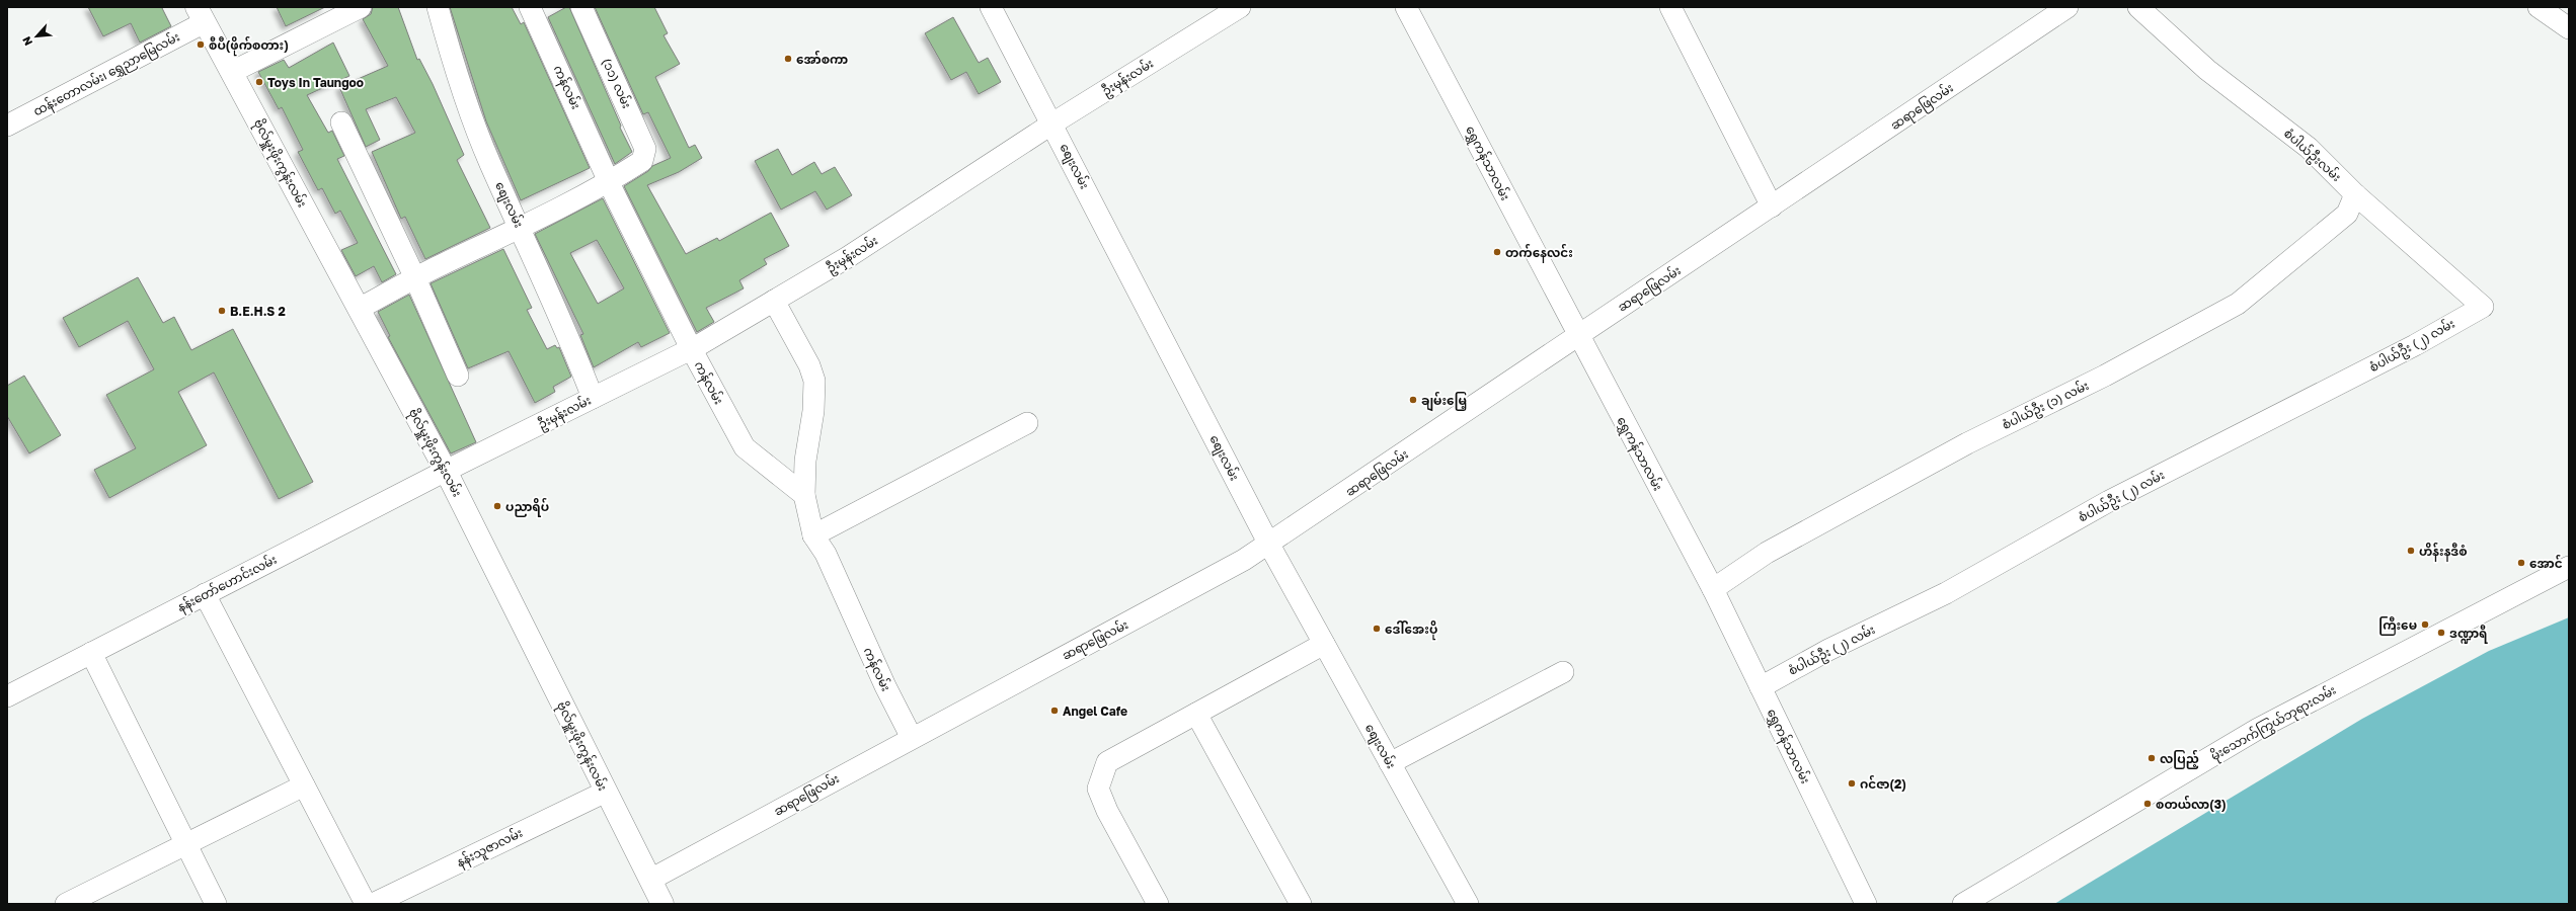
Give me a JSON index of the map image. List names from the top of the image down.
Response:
{
  "streets": {
    "street": [
      "ထန်းတောလမ်း၊ ရွှေညာမြေလမ်း",
      "ဦးမှန်းလမ်း",
      "(၁၁) လမ်း",
      "ကန်လမ်း",
      "ဆရာဖြေလမ်း",
      "စံပါယ်ဦးလမ်း",
      "ဗိုလ်မှူးဖိုးကွန်းလမ်း",
      "‌ရွှေကန်သာလမ်း",
      "စျေးလမ်း",
      "စံပါယ်ဦး (၂) လမ်း",
      "စံပါယ်ဦး (၁) လမ်း",
      "နန်းတော်ဟောင်းလမ်း",
      "မိုးသောက်ကြွယ်ဘုရားလမ်း",
      "နန်းသူဇာလမ်း"
    ]
  },
  "crossings": [
    ["ထန်းတောလမ်း၊ ရွှေညာမြေလမ်း", "ဗိုလ်မှူးဖိုးကွန်းလမ်း"],
    ["ဦးမှန်းလမ်း", "ကန်လမ်း"],
    ["ဦးမှန်းလမ်း", "ဗိုလ်မှူးဖိုးကွန်းလမ်း"],
    ["ဦးမှန်းလမ်း", "စျေးလမ်း"],
    ["ဦးမှန်းလမ်း", "နန်းတော်ဟောင်းလမ်း"],
    ["(၁၁) လမ်း", "ကန်လမ်း"],
    ["ကန်လမ်း", "ဆရာဖြေလမ်း"],
    ["ဆရာဖြေလမ်း", "ဗိုလ်မှူးဖိုးကွန်းလမ်း"],
    ["ဆရာဖြေလမ်း", "‌ရွှေကန်သာလမ်း"],
    ["ဆရာဖြေလမ်း", "စျေးလမ်း"],
    ["စံပါယ်ဦးလမ်း", "စံပါယ်ဦး (၂) လမ်း"],
    ["စံပါယ်ဦးလမ်း", "စံပါယ်ဦး (၁) လမ်း"],
    ["ဗိုလ်မှူးဖိုးကွန်းလမ်း", "နန်းတော်ဟောင်းလမ်း"],
    ["ဗိုလ်မှူးဖိုးကွန်းလမ်း", "နန်းသူဇာလမ်း"],
    ["‌ရွှေကန်သာလမ်း", "စံပါယ်ဦး (၂) လမ်း"],
    ["‌ရွှေကန်သာလမ်း", "စံပါယ်ဦး (၁) လမ်း"]
  ],
  "places": [
    "စီပီ(ဖိုက်စတား)",
    "အော်စကာ",
    "Toys In Taungoo",
    "တက်နေလင်း",
    "B.E.H.S 2",
    "ချမ်းမြေ့",
    "ပညာရိပ်",
    "ဟိန်းနဒီစံ",
    "အောင်",
    "ကြီးမေ",
    "ဒေါ်အေးပို",
    "ဒဏ္ဍာရီ",
    "Angel Cafe",
    "လပြည့်",
    "ဂင်ဇာ(2)",
    "စတယ်လာ(3)"
  ],
  "north": "bottom left"
}
